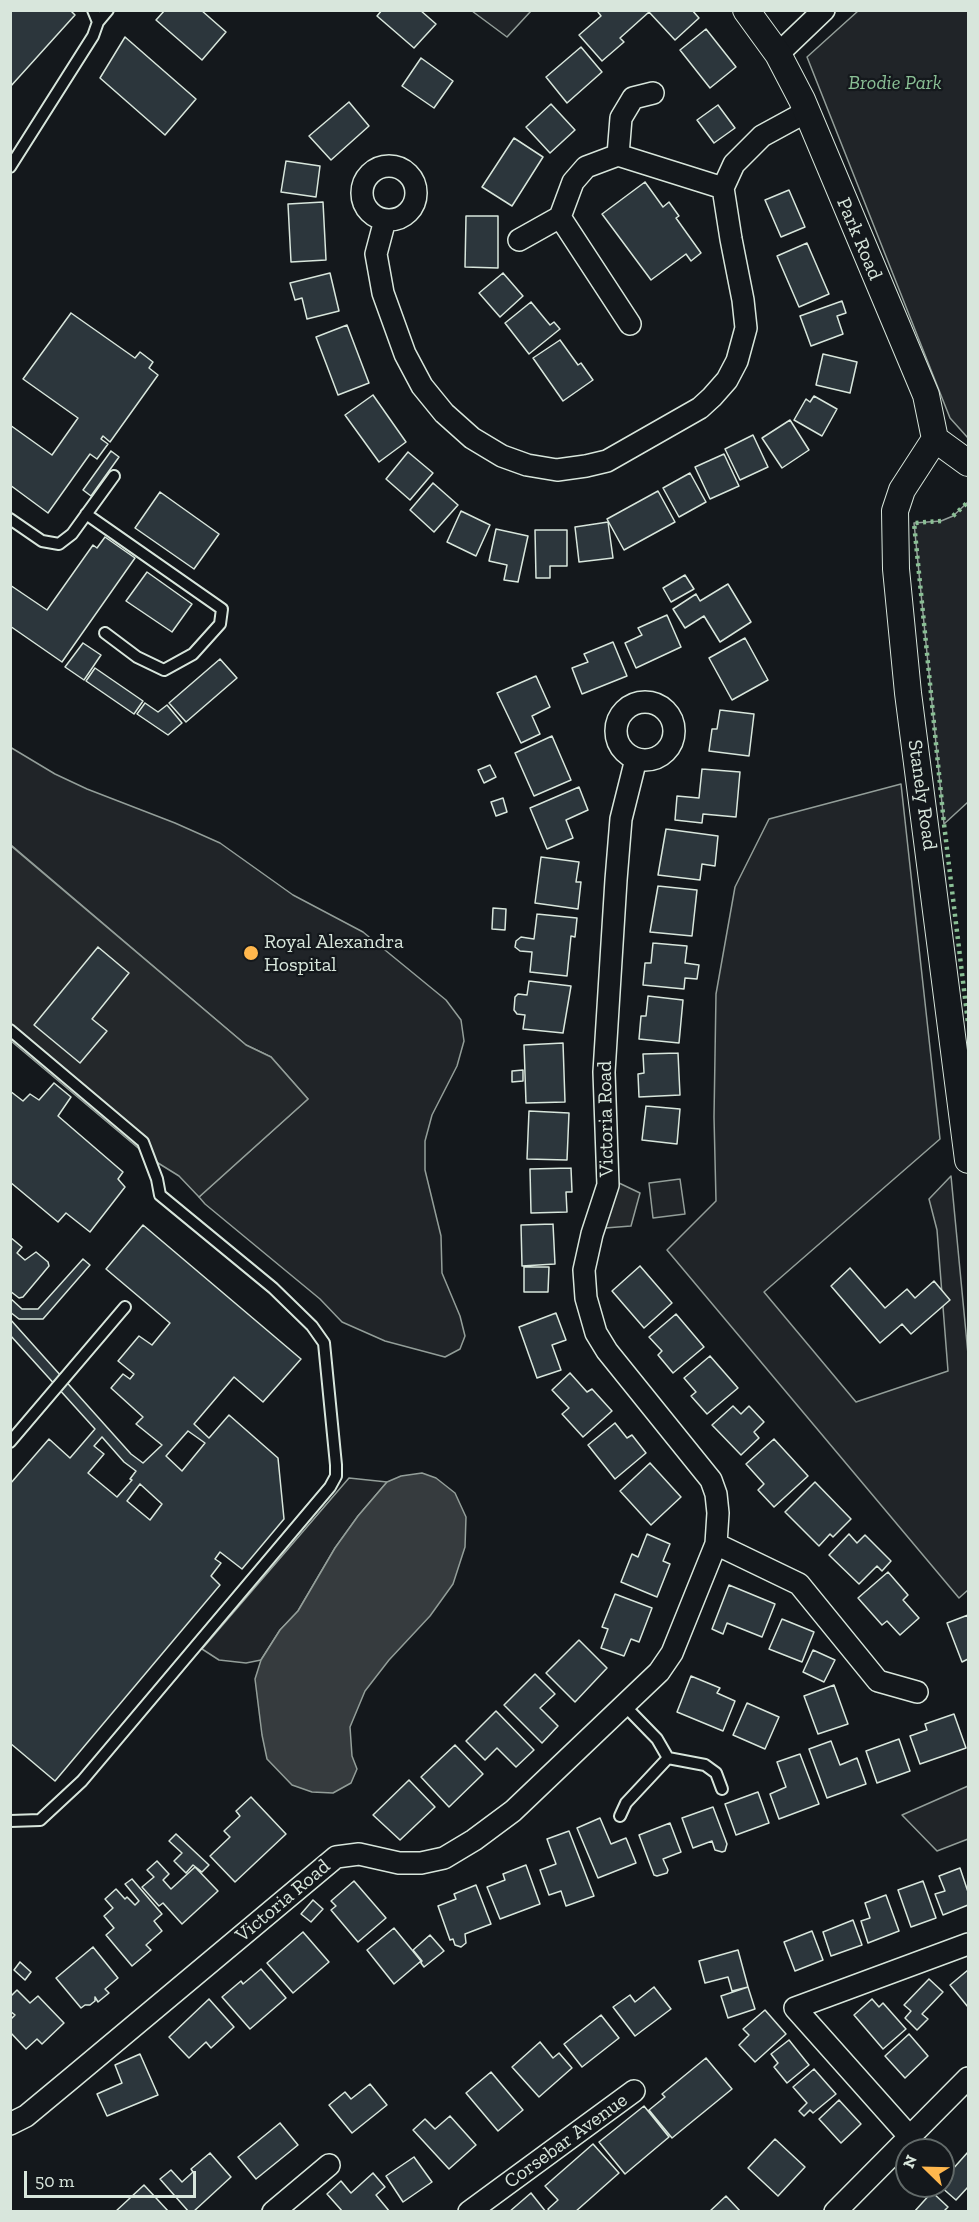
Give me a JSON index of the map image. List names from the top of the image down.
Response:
{
  "streets": {
    "street": [
      "Park Road",
      "Stanely Road",
      "Victoria Road",
      "Corsebar Avenue"
    ]
  },
  "crossings": [
    ["Park Road", "Stanely Road"]
  ],
  "parks": ["Brodie Park"],
  "places": ["Royal Alexandra Hospital"],
  "scale_bar": "50 m",
  "north": "top left"
}
